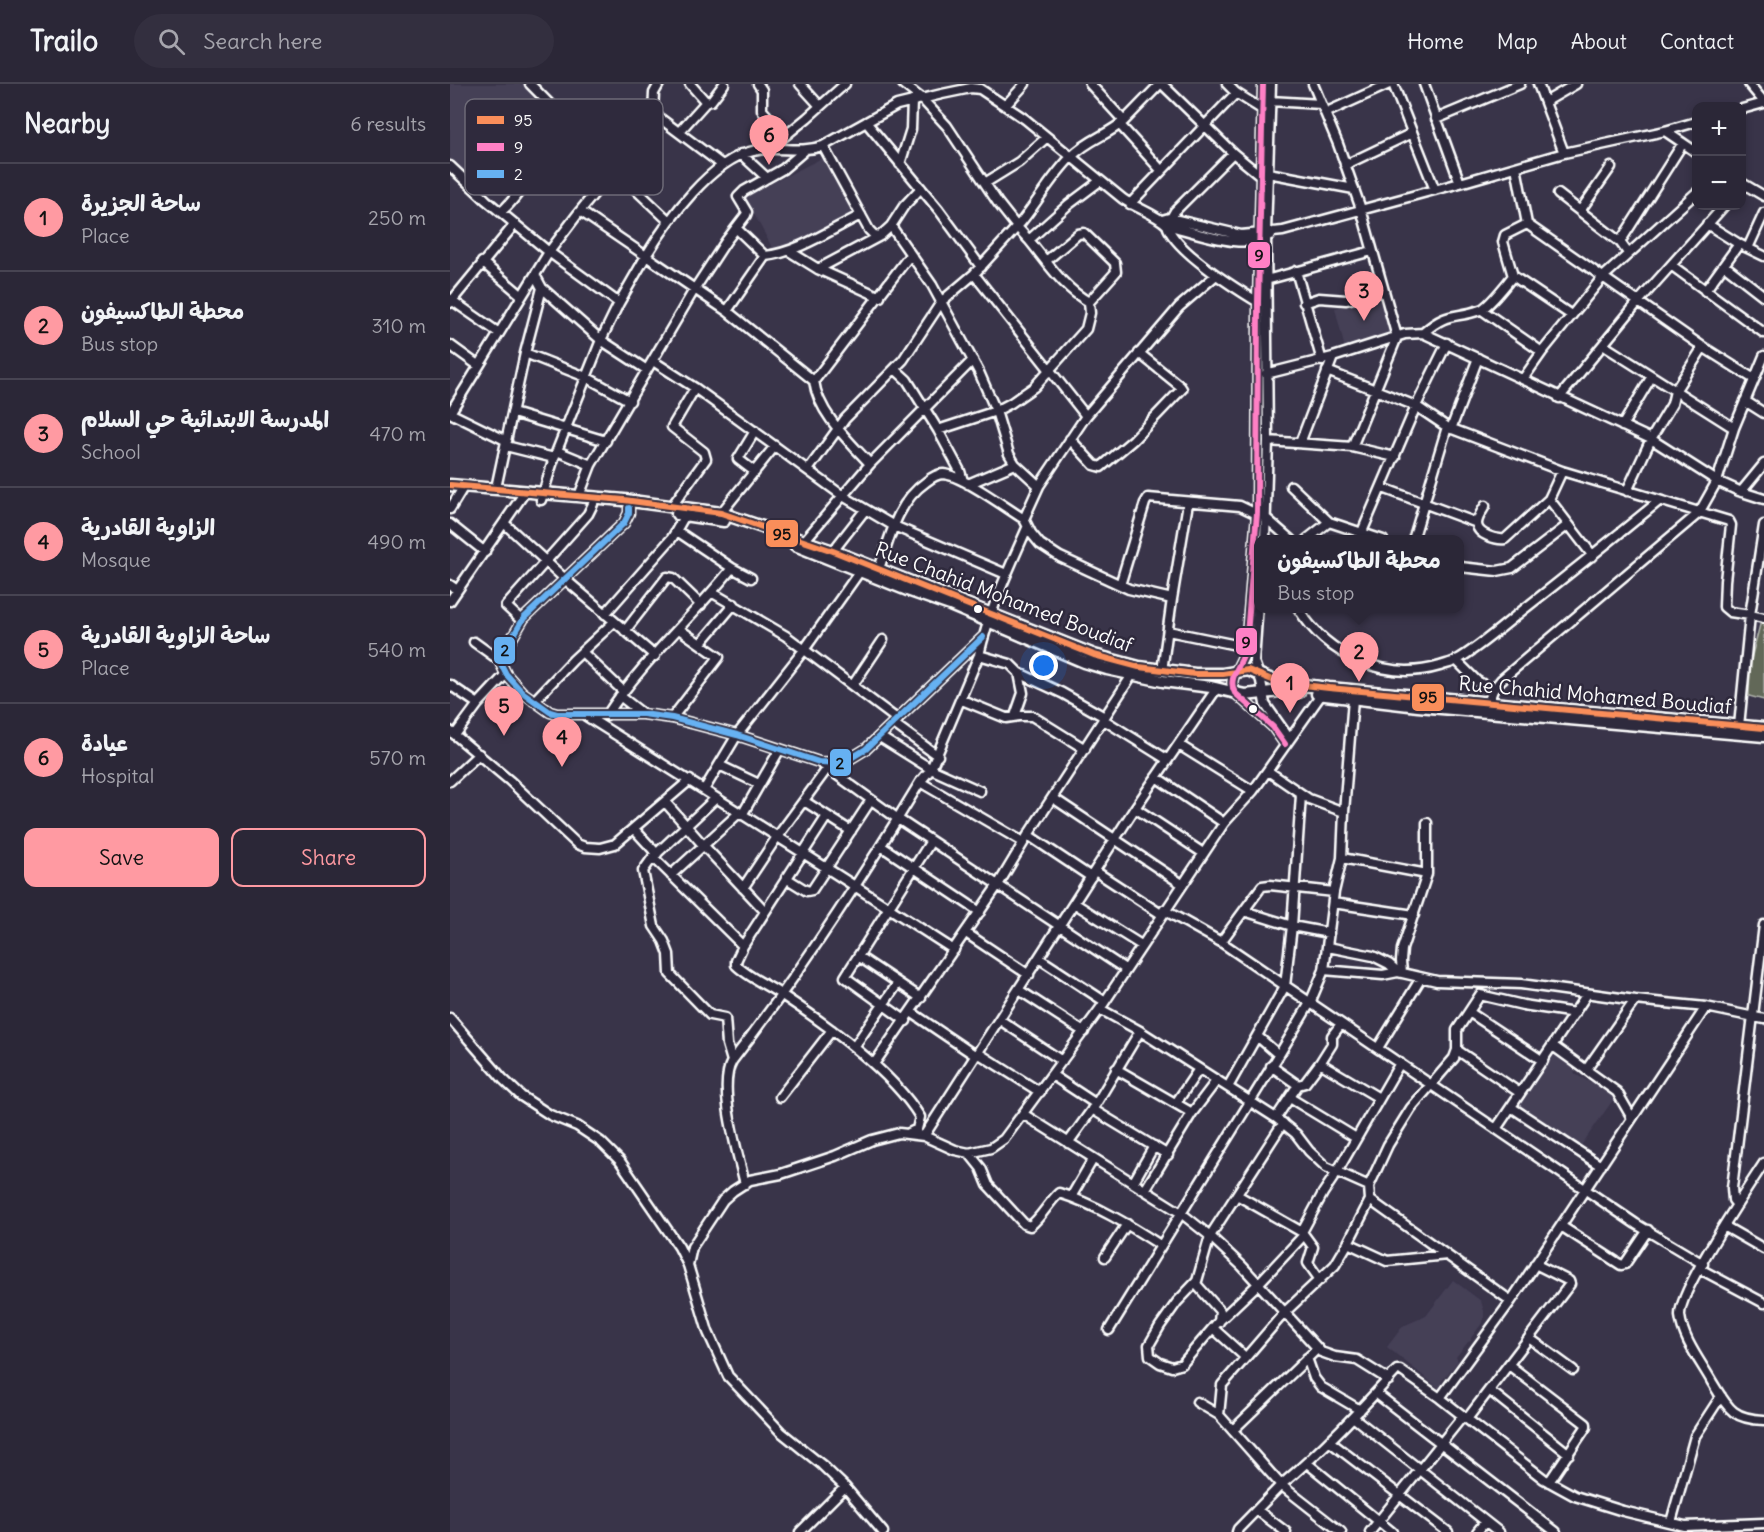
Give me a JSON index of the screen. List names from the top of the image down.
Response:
{
  "streets": {
    "main road": ["Rue Chahid Mohamed Boudiaf"]
  },
  "lines": ["transit line 9", "transit line 95", "transit line 2"],
  "legend": ["95", "9", "2"],
  "page": {
    "header": "Trailo",
    "search": "Search here",
    "nav": [
      "Home",
      "Map",
      "About",
      "Contact"
    ],
    "heading": ["Nearby", "6 results"],
    "map_buttons": ["+", "−"],
    "pins": [
      "6",
      "3",
      "2",
      "1",
      "5",
      "4"
    ],
    "list": [
      {
        "mark": "1",
        "name": "ساحة الجزيرة",
        "note": "Place",
        "value": "250 m"
      },
      {
        "mark": "2",
        "name": "محطة الطاكسيفون",
        "note": "Bus stop",
        "value": "310 m"
      },
      {
        "mark": "3",
        "name": "المدرسة الابتدائية حي السلام",
        "note": "School",
        "value": "470 m"
      },
      {
        "mark": "4",
        "name": "الزاوية القادرية",
        "note": "Mosque",
        "value": "490 m"
      },
      {
        "mark": "5",
        "name": "ساحة الزاوية القادرية",
        "note": "Place",
        "value": "540 m"
      },
      {
        "mark": "6",
        "name": "عيادة",
        "note": "Hospital",
        "value": "570 m"
      }
    ],
    "popup": ["محطة الطاكسيفون", "Bus stop"],
    "buttons": ["Save", "Share"]
  }
}
